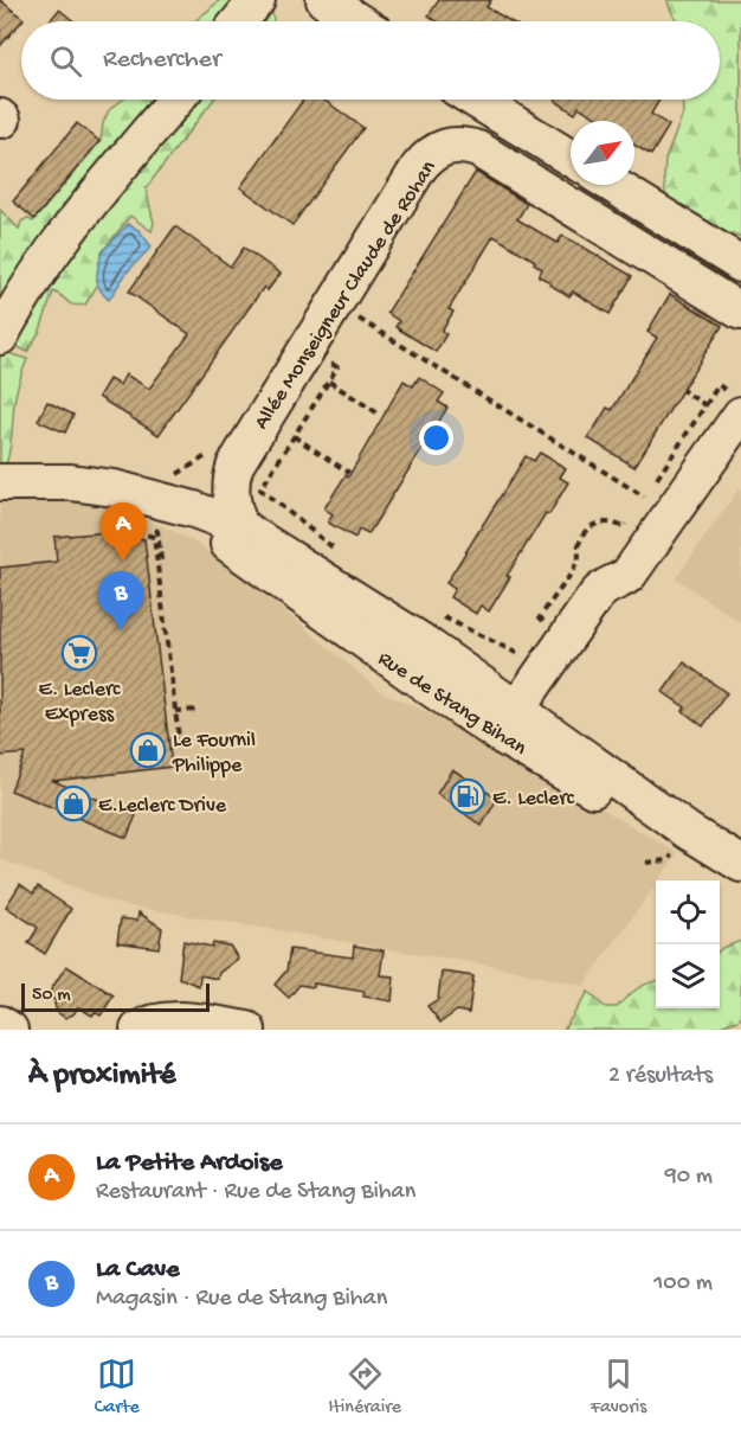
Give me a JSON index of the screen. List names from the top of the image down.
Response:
{
  "streets": {
    "street": ["Allée Monseigneur Claude de Rohan", "Rue de Stang Bihan"]
  },
  "crossings": [
    ["Allée Monseigneur Claude de Rohan", "Rue de Stang Bihan"]
  ],
  "places": {
    "supermarket": ["E. Leclerc Express"],
    "shop": ["Le Fournil Philippe", "E.Leclerc Drive"],
    "fuel station": ["E. Leclerc"]
  },
  "scale_bar": "50 m",
  "north": "top right",
  "page": {
    "search": "Rechercher",
    "pins": ["A", "B"],
    "scale": "50 m",
    "heading": ["À proximité", "2 résultats"],
    "list": [
      {
        "mark": "A",
        "name": "La Petite Ardoise",
        "note": "Restaurant · Rue de Stang Bihan",
        "value": "90 m"
      },
      {
        "mark": "B",
        "name": "La Cave",
        "note": "Magasin · Rue de Stang Bihan",
        "value": "100 m"
      }
    ],
    "nav": ["Carte", "Itinéraire", "Favoris"]
  }
}
